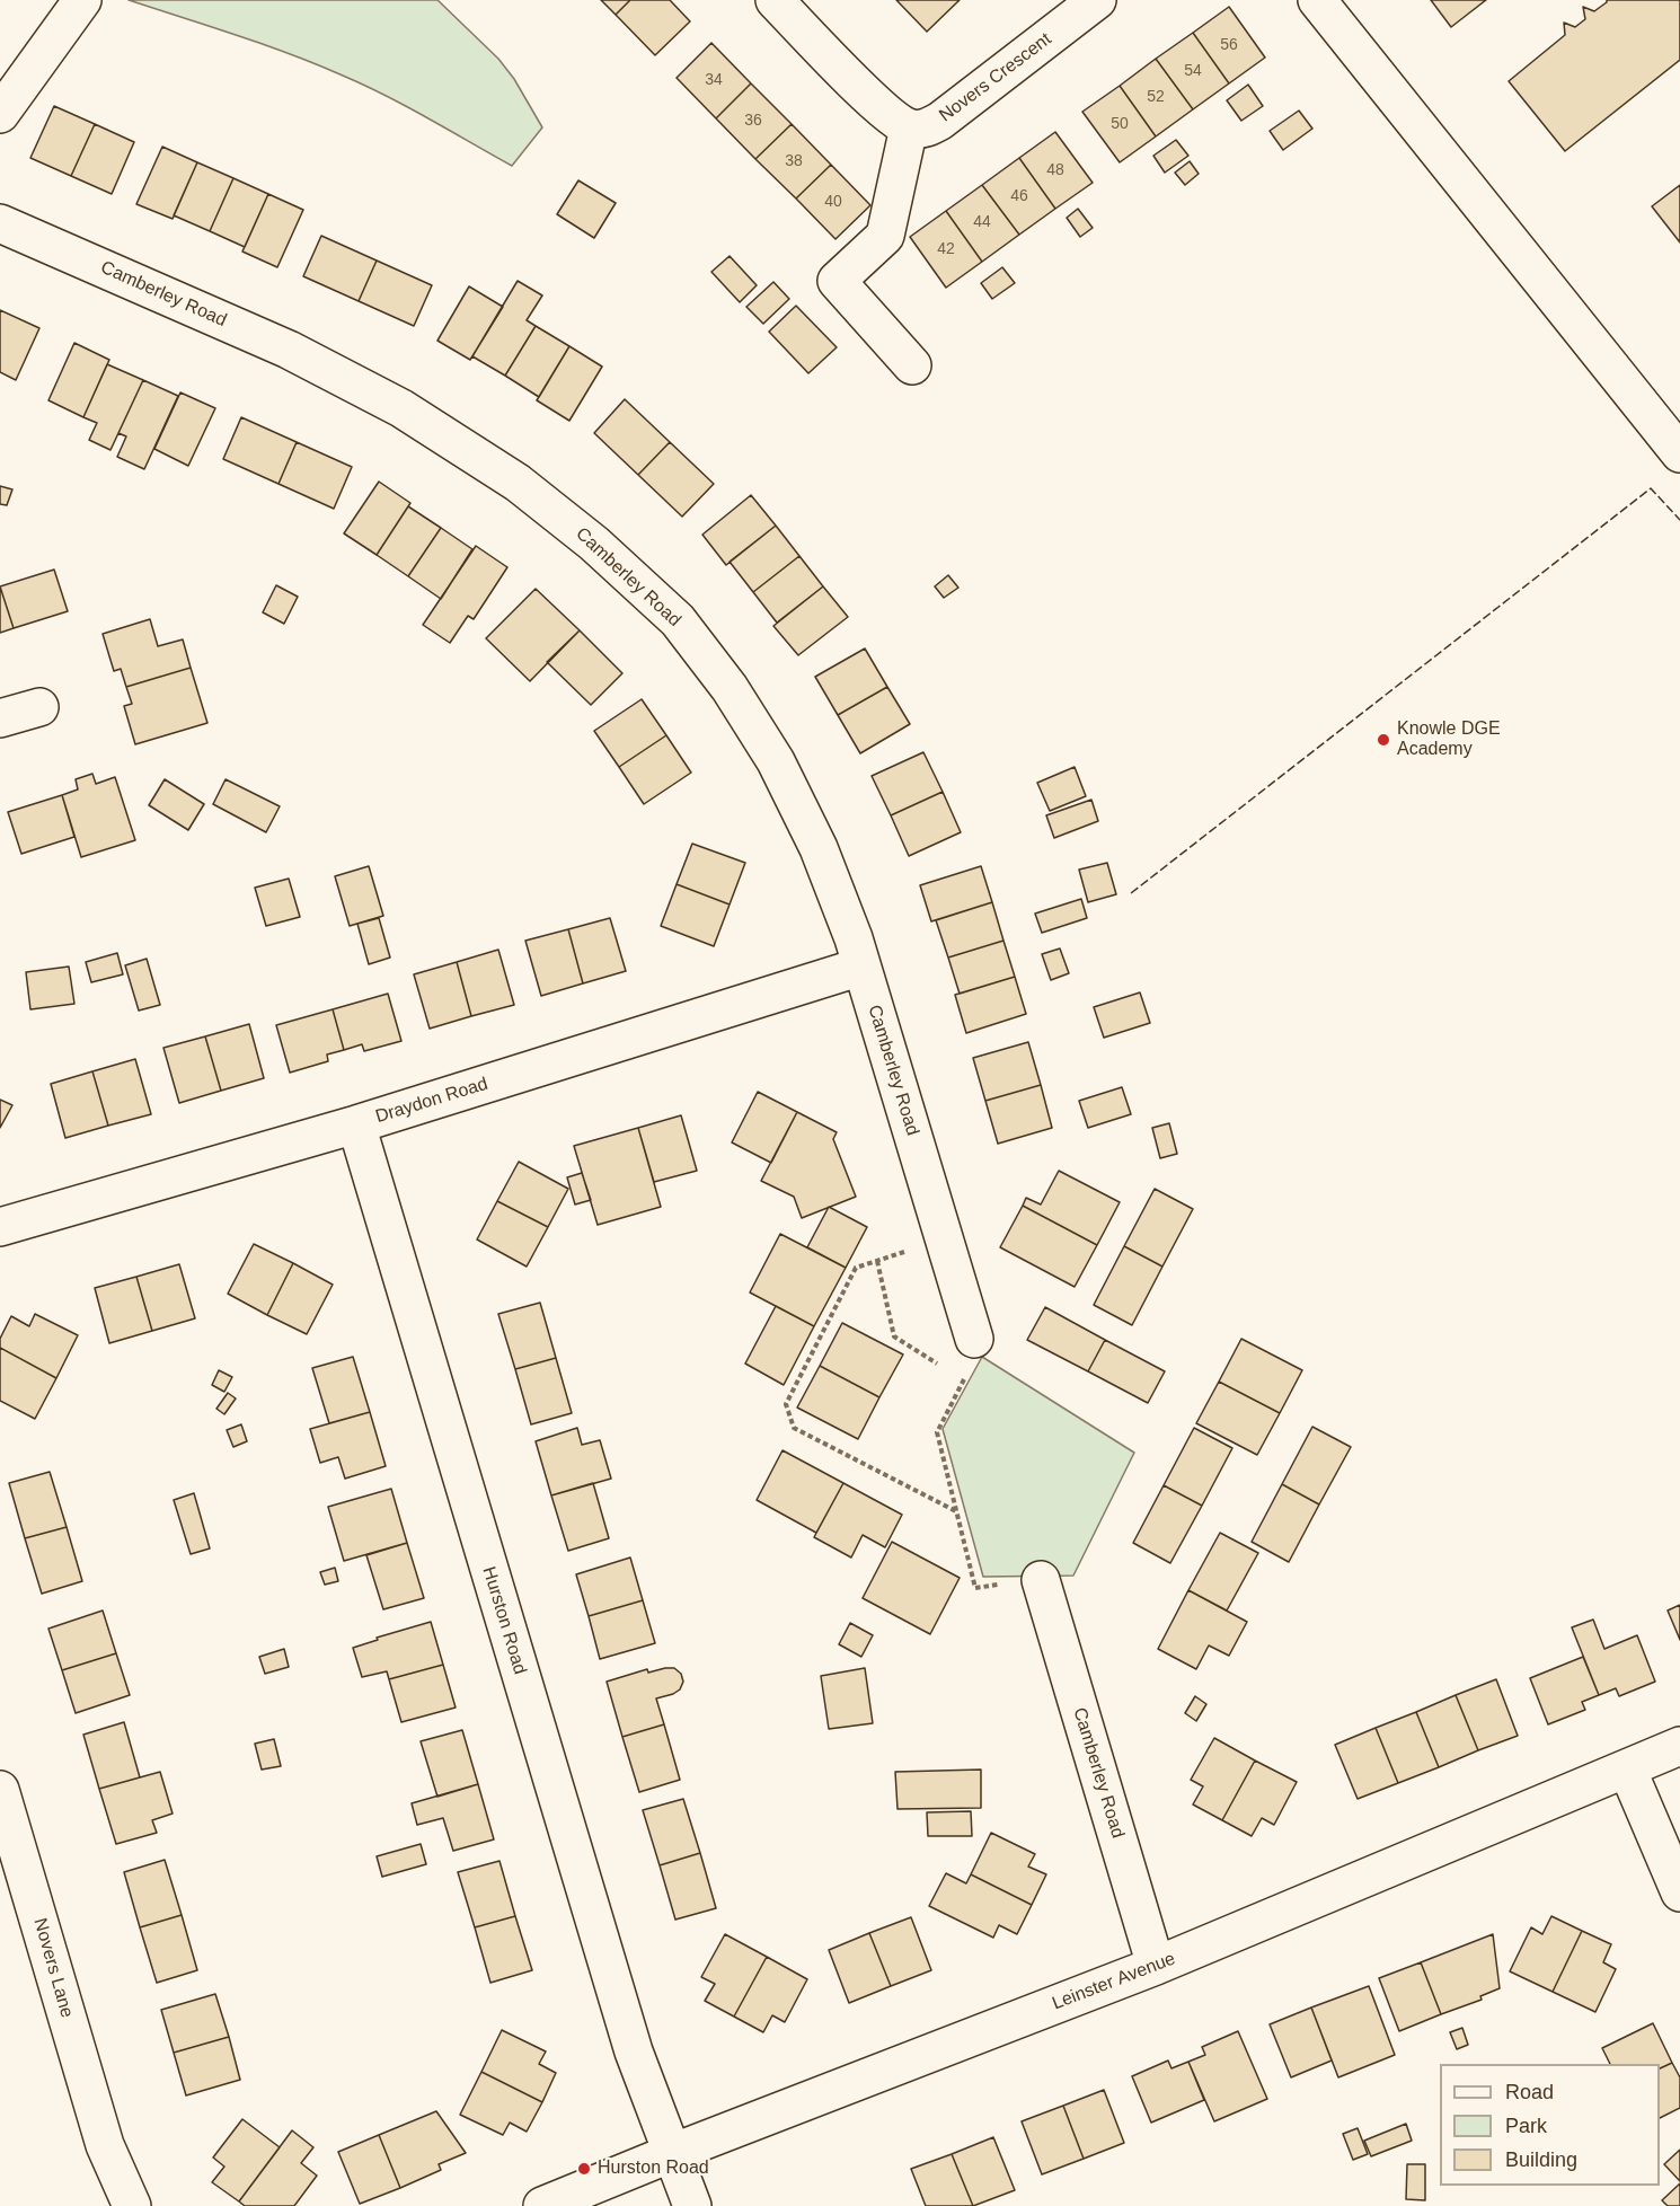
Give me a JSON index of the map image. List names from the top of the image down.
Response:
{
  "streets": {
    "street": [
      "Novers Crescent",
      "Camberley Road",
      "Draydon Road",
      "Hurston Road",
      "Novers Lane",
      "Leinster Avenue"
    ]
  },
  "crossings": [
    ["Camberley Road", "Draydon Road"],
    ["Camberley Road", "Leinster Avenue"],
    ["Draydon Road", "Hurston Road"],
    ["Hurston Road", "Leinster Avenue"]
  ],
  "places": ["Knowle DGE Academy", "Hurston Road"],
  "house_numbers": [
    "56",
    "54",
    "34",
    "52",
    "36",
    "50",
    "38",
    "48",
    "46",
    "40",
    "44",
    "42"
  ],
  "legend": ["Road", "Park", "Building"]
}
